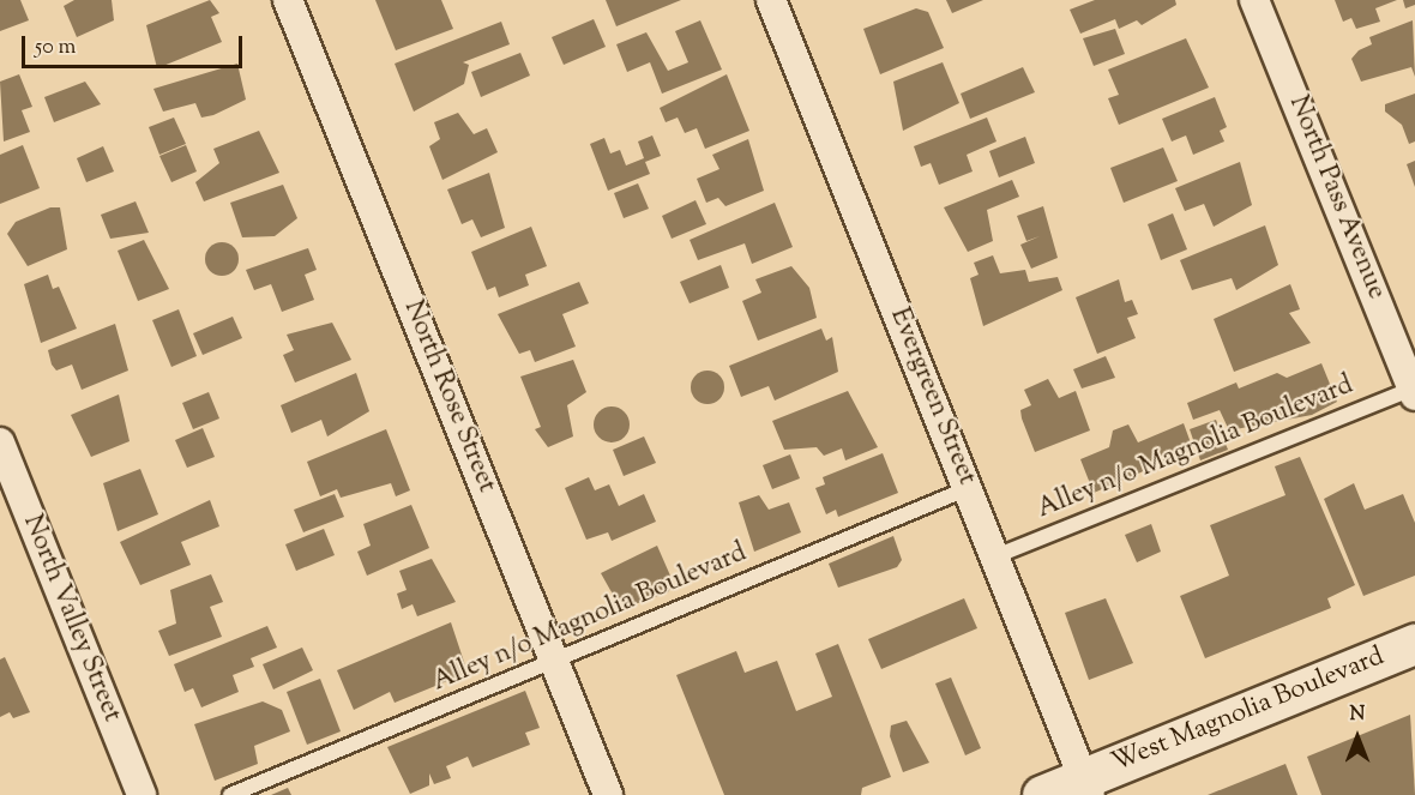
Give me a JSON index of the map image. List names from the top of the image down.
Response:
{
  "streets": {
    "main road": ["West Magnolia Boulevard"],
    "street": [
      "North Pass Avenue",
      "North Rose Street",
      "Evergreen Street",
      "North Valley Street"
    ],
    "lane": ["Alley n/o Magnolia Boulevard"]
  },
  "crossings": [
    ["North Pass Avenue", "Alley n/o Magnolia Boulevard"],
    ["North Rose Street", "Alley n/o Magnolia Boulevard"],
    ["Evergreen Street", "Alley n/o Magnolia Boulevard"],
    ["Evergreen Street", "West Magnolia Boulevard"]
  ],
  "scale_bar": "50 m",
  "north": "top"
}
